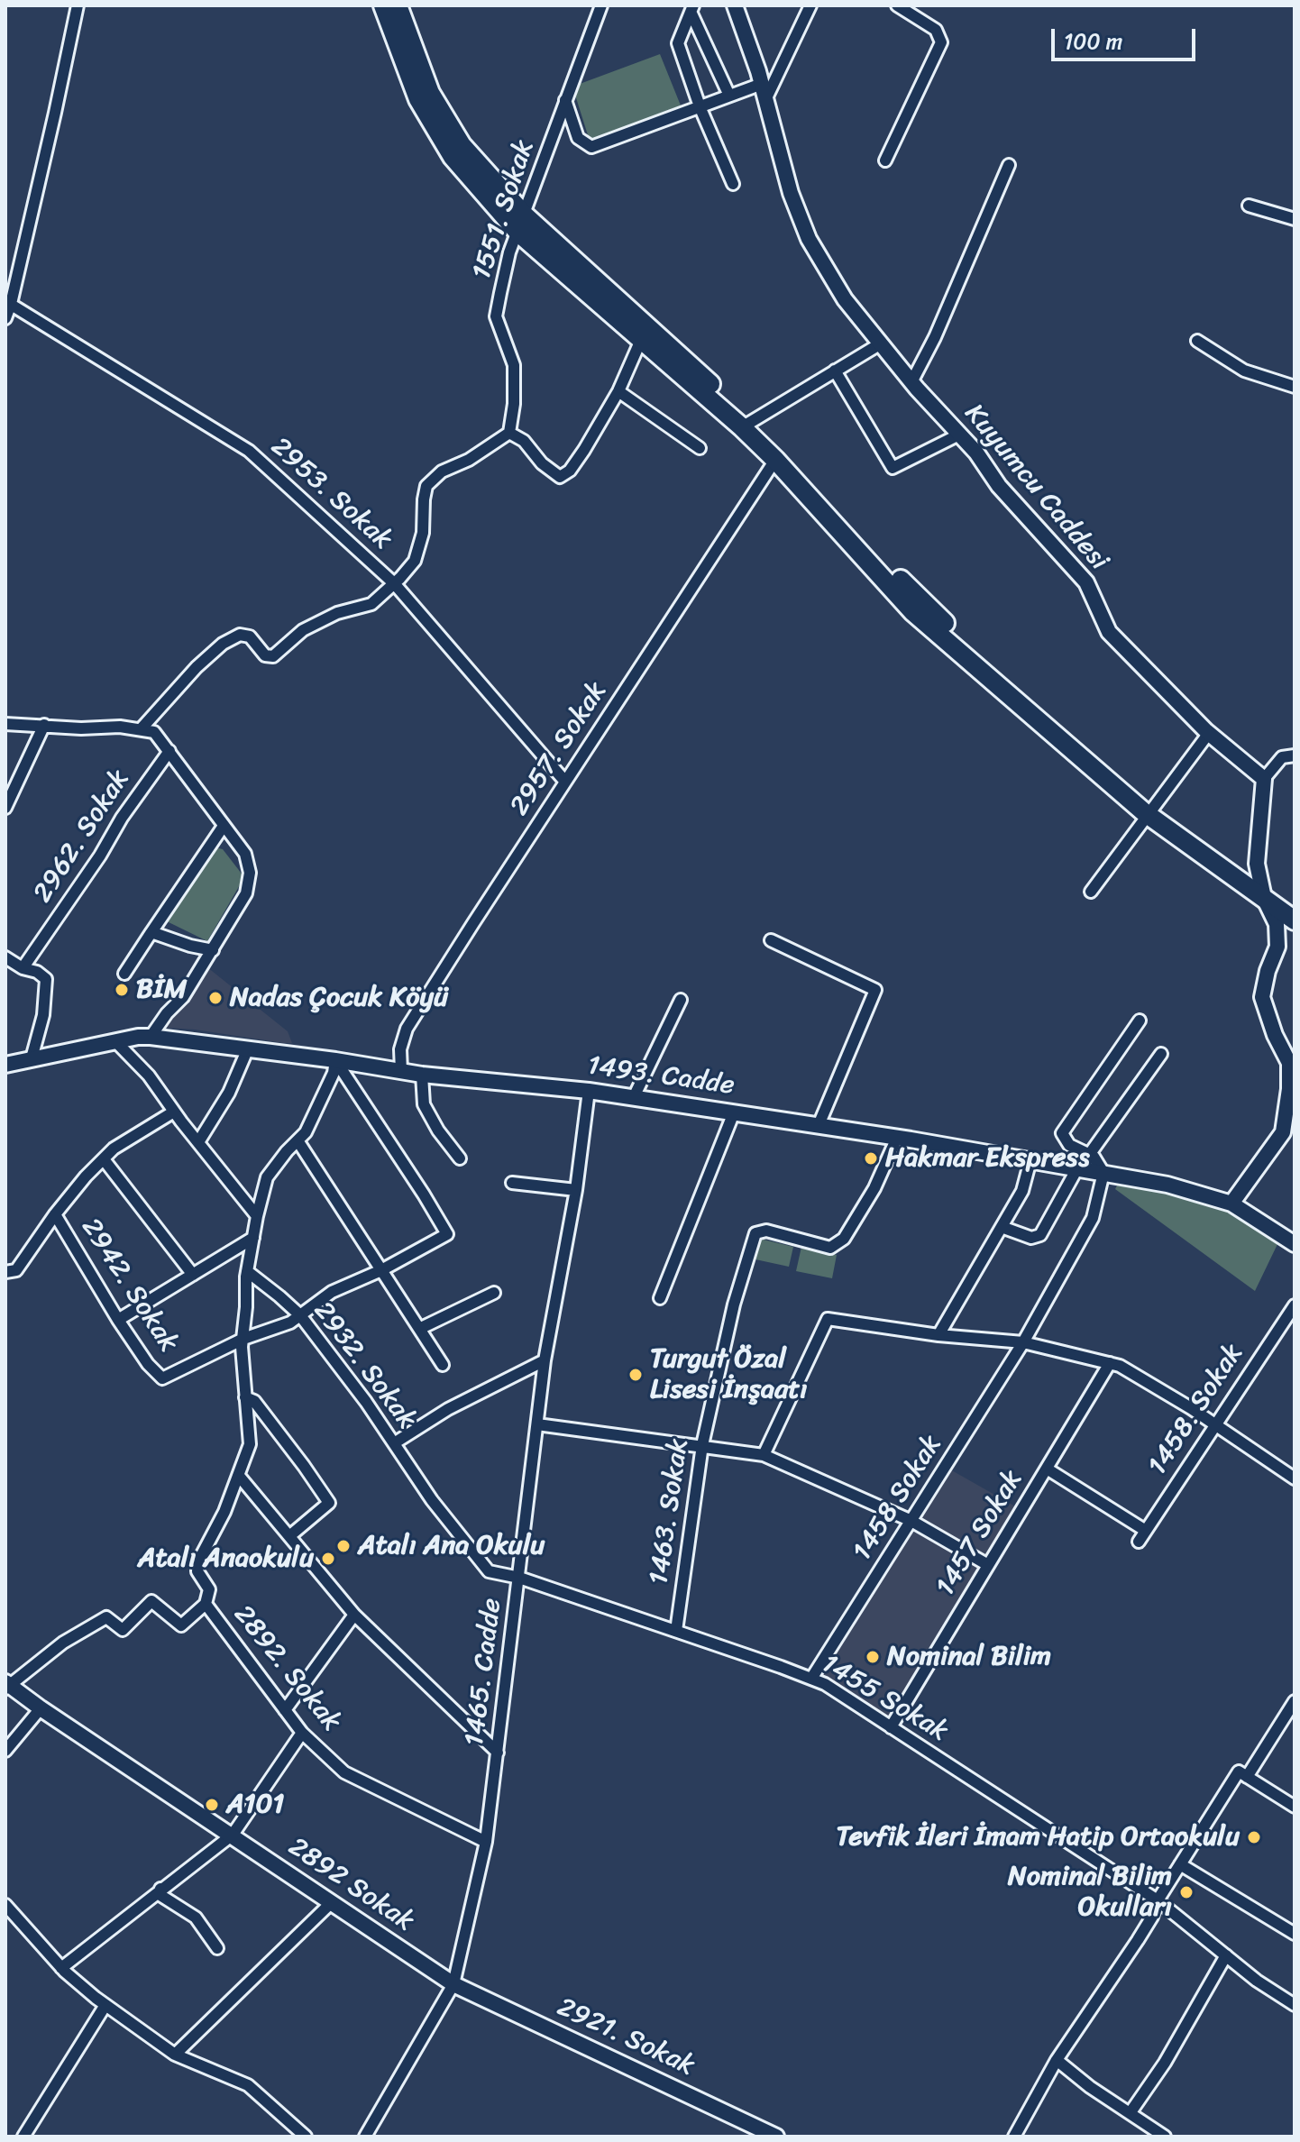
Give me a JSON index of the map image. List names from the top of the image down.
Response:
{
  "streets": {
    "street": [
      "1551. Sokak",
      "Kuyumcu Caddesi",
      "2953. Sokak",
      "2957. Sokak",
      "2962. Sokak",
      "1493. Cadde",
      "2942. Sokak",
      "2932. Sokak",
      "1458. Sokak",
      "1458 Sokak",
      "1463. Sokak",
      "1457 Sokak",
      "2892. Sokak",
      "1465. Cadde",
      "1455 Sokak",
      "2892 Sokak",
      "2921. Sokak"
    ]
  },
  "crossings": [
    ["2953. Sokak", "2957. Sokak"],
    ["2957. Sokak", "1493. Cadde"],
    ["1493. Cadde", "1458 Sokak"],
    ["1493. Cadde", "1463. Sokak"],
    ["1493. Cadde", "1465. Cadde"],
    ["2932. Sokak", "1465. Cadde"],
    ["2932. Sokak", "1455 Sokak"],
    ["1458 Sokak", "1455 Sokak"],
    ["1463. Sokak", "1455 Sokak"],
    ["1457 Sokak", "1455 Sokak"],
    ["2892. Sokak", "1465. Cadde"],
    ["1465. Cadde", "1455 Sokak"],
    ["1465. Cadde", "2892 Sokak"],
    ["1465. Cadde", "2921. Sokak"],
    ["2892 Sokak", "2921. Sokak"]
  ],
  "places": [
    "BİM",
    "Nadas Çocuk Köyü",
    "Hakmar Ekspress",
    "Turgut Özal Lisesi İnşaatı",
    "Atalı Ana Okulu",
    "Atalı Anaokulu",
    "Nominal Bilim",
    "A101",
    "Tevfik İleri İmam Hatip Ortaokulu",
    "Nominal Bilim Okulları"
  ],
  "scale_bar": "100 m"
}
